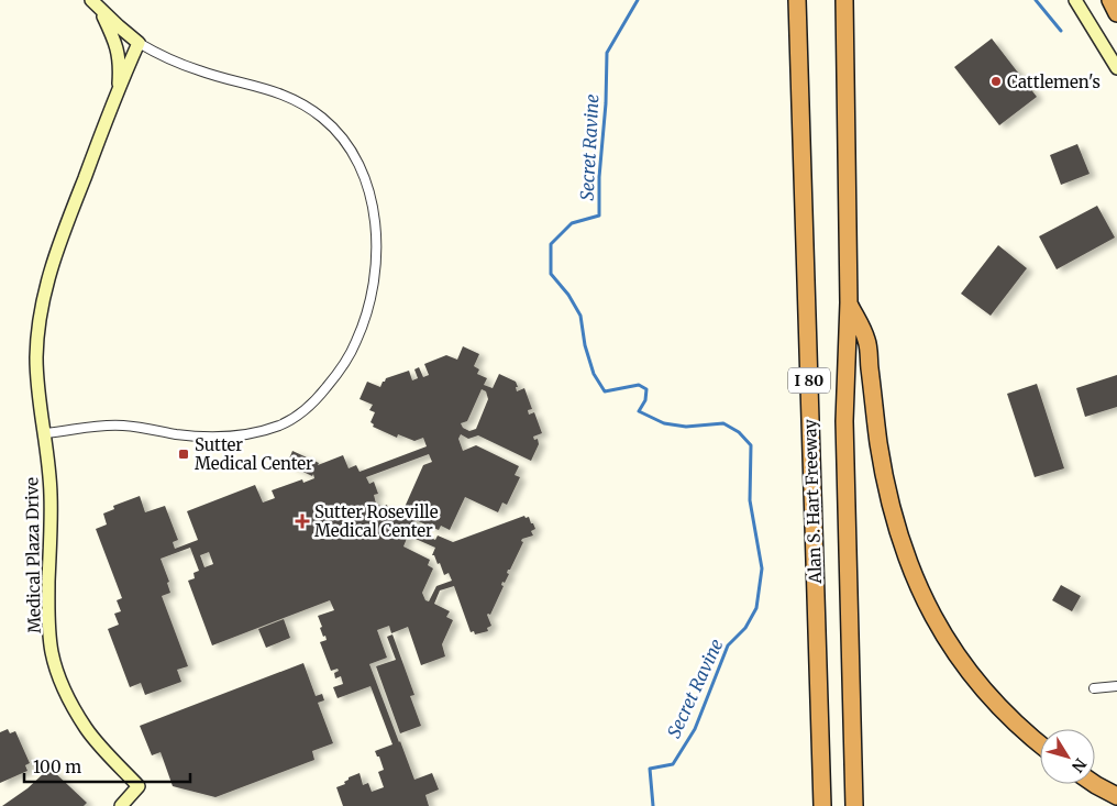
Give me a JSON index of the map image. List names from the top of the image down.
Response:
{
  "streets": {
    "highway": ["I 80", "Alan S. Hart Freeway"],
    "street": ["Medical Plaza Drive"]
  },
  "water": ["Secret Ravine"],
  "places": {
    "other": ["Cattlemen's"],
    "transit": ["Sutter Medical Center"],
    "health": ["Sutter Roseville Medical Center"]
  },
  "scale_bar": "100 m",
  "north": "bottom right"
}
